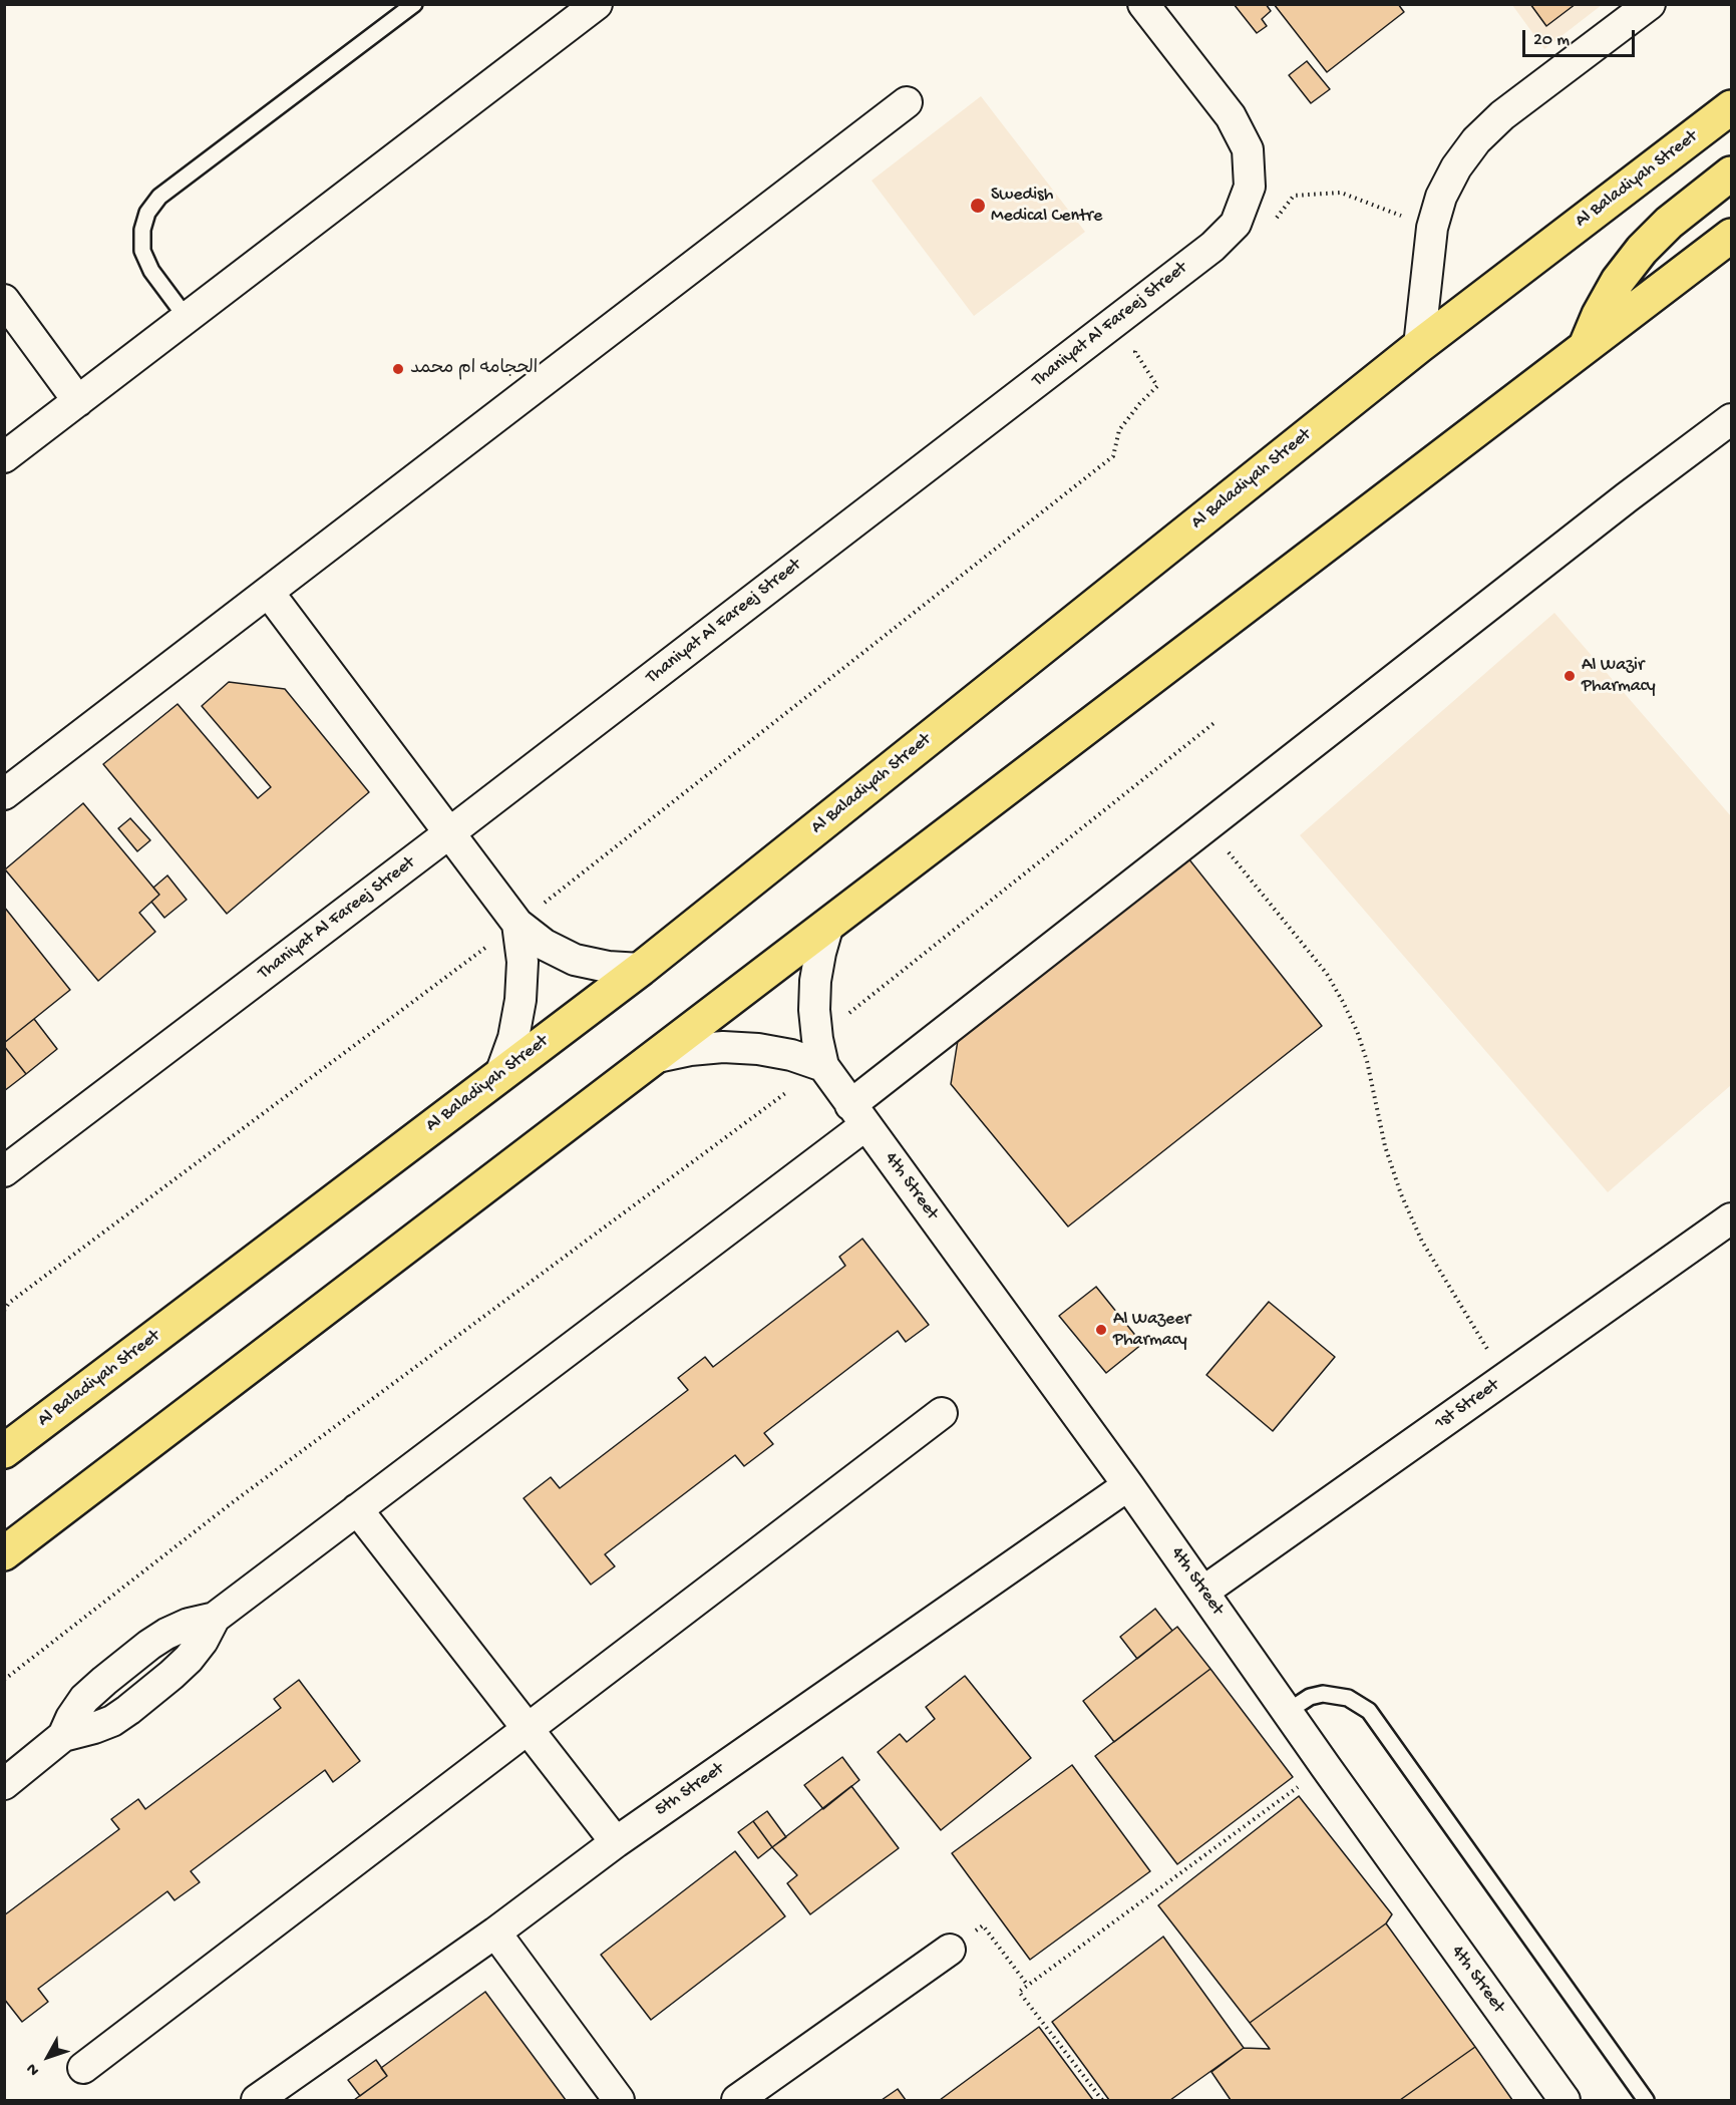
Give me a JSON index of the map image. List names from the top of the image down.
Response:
{
  "streets": {
    "main road": ["Al Baladiyah Street"],
    "street": [
      "Thaniyat Al Fareej Street",
      "4th Street",
      "1st Street",
      "5th Street"
    ]
  },
  "crossings": [
    ["4th Street", "1st Street"],
    ["4th Street", "5th Street"]
  ],
  "places": [
    "Swedish Medical Centre",
    "الحجامه ام محمد",
    "Al Wazir Pharmacy",
    "Al Wazeer Pharmacy"
  ],
  "scale_bar": "20 m",
  "north": "bottom left"
}
